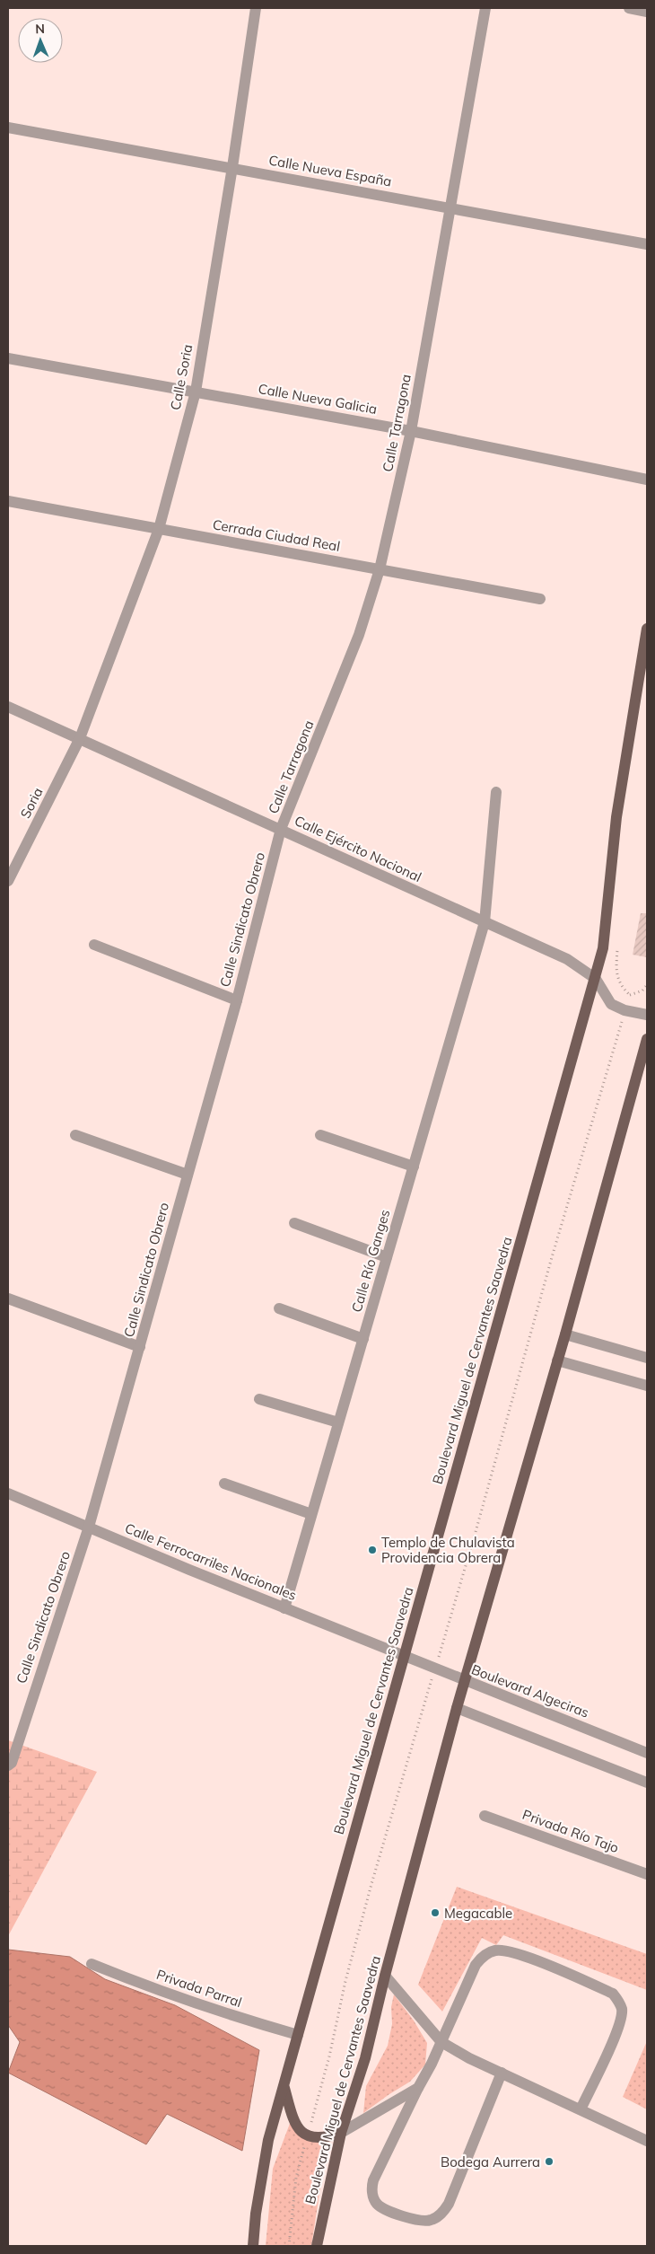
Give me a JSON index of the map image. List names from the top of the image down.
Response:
{
  "streets": {
    "main road": ["Boulevard Miguel de Cervantes Saavedra"],
    "street": [
      "Calle Nueva España",
      "Calle Soria",
      "Calle Nueva Galicia",
      "Calle Tarragona",
      "Cerrada Ciudad Real",
      "Soria",
      "Calle Ejército Nacional",
      "Calle Sindicato Obrero",
      "Calle Río Ganges",
      "Calle Ferrocarriles Nacionales",
      "Boulevard Algeciras",
      "Privada Río Tajo",
      "Privada Parral"
    ]
  },
  "crossings": [
    ["Calle Nueva España", "Calle Soria"],
    ["Calle Nueva España", "Calle Tarragona"],
    ["Calle Soria", "Calle Nueva Galicia"],
    ["Calle Soria", "Cerrada Ciudad Real"],
    ["Calle Soria", "Soria"],
    ["Calle Soria", "Calle Ejército Nacional"],
    ["Calle Nueva Galicia", "Calle Tarragona"],
    ["Calle Tarragona", "Cerrada Ciudad Real"],
    ["Calle Tarragona", "Calle Ejército Nacional"],
    ["Calle Tarragona", "Calle Sindicato Obrero"],
    ["Soria", "Calle Ejército Nacional"],
    ["Calle Ejército Nacional", "Calle Sindicato Obrero"],
    ["Calle Ejército Nacional", "Calle Río Ganges"],
    ["Calle Ejército Nacional", "Boulevard Miguel de Cervantes Saavedra"],
    ["Calle Sindicato Obrero", "Calle Ferrocarriles Nacionales"],
    ["Calle Río Ganges", "Calle Ferrocarriles Nacionales"],
    ["Boulevard Miguel de Cervantes Saavedra", "Calle Ferrocarriles Nacionales"],
    ["Boulevard Miguel de Cervantes Saavedra", "Boulevard Algeciras"],
    ["Boulevard Miguel de Cervantes Saavedra", "Privada Parral"],
    ["Calle Ferrocarriles Nacionales", "Boulevard Algeciras"]
  ],
  "places": ["Templo de Chulavista Providencia Obrera", "Megacable", "Bodega Aurrera"],
  "north": "top"
}
